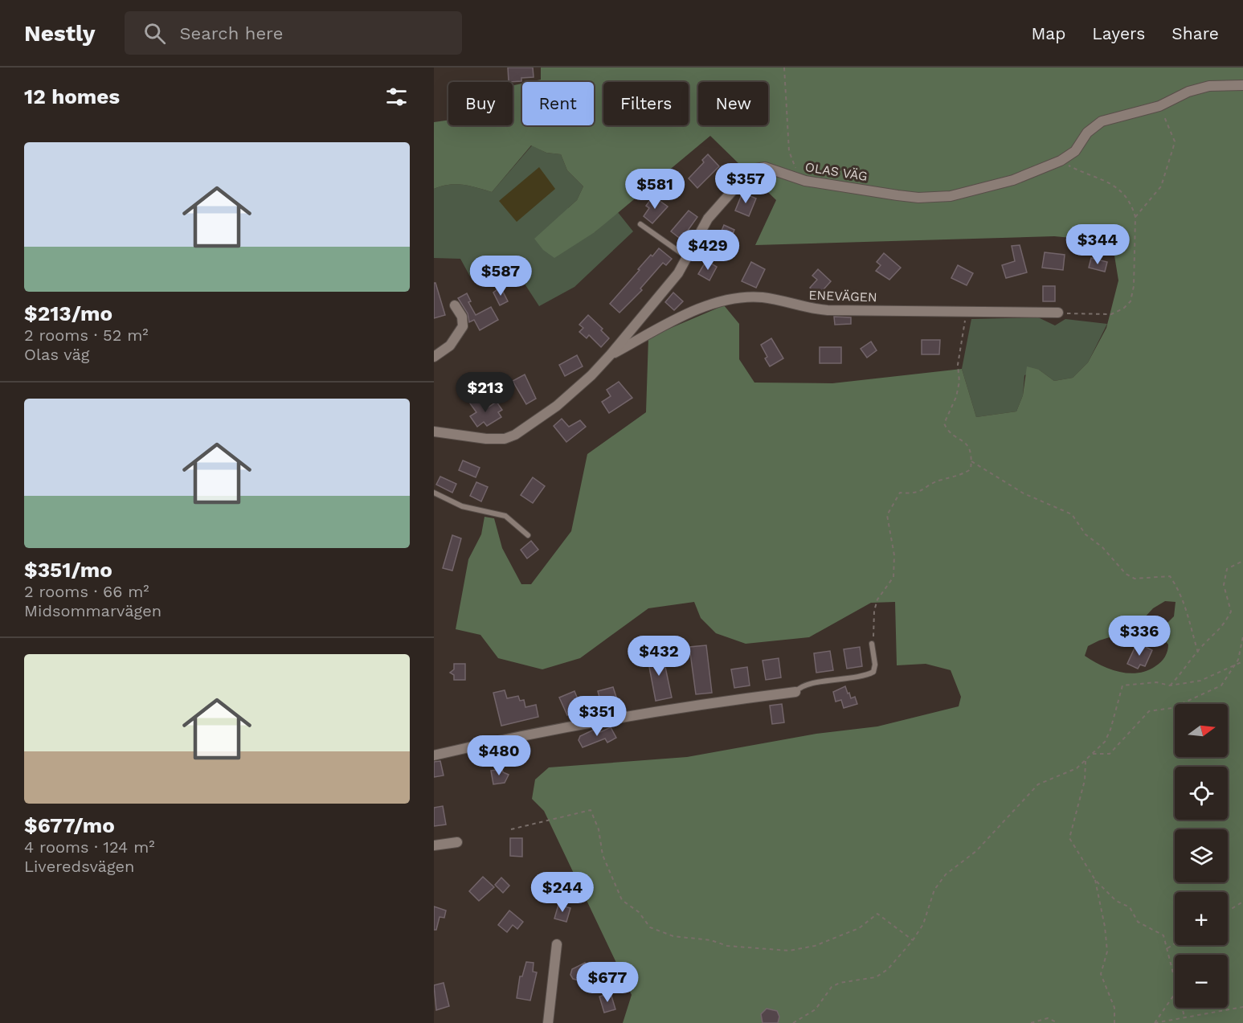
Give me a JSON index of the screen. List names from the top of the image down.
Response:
{
  "streets": {
    "street": ["OLAS VÄG", "ENEVÄGEN"]
  },
  "crossings": [
    ["OLAS VÄG", "ENEVÄGEN"]
  ],
  "north": "right",
  "page": {
    "header": "Nestly",
    "search": "Search here",
    "nav": ["Map", "Layers", "Share"],
    "heading": "12 homes",
    "chip": [
      "Buy",
      "Rent",
      "Filters",
      "New"
    ],
    "list": [
      {
        "name": "$213/mo",
        "note": "2 rooms · 52 m² · Olas väg"
      },
      {
        "name": "$351/mo",
        "note": "2 rooms · 66 m² · Midsommarvägen"
      },
      {
        "name": "$677/mo",
        "note": "4 rooms · 124 m² · Liveredsvägen"
      }
    ],
    "price": [
      "$357",
      "$581",
      "$344",
      "$429",
      "$587",
      "$213",
      "$336",
      "$432",
      "$351",
      "$480",
      "$244",
      "$677"
    ],
    "map_buttons": ["+", "−"]
  }
}
